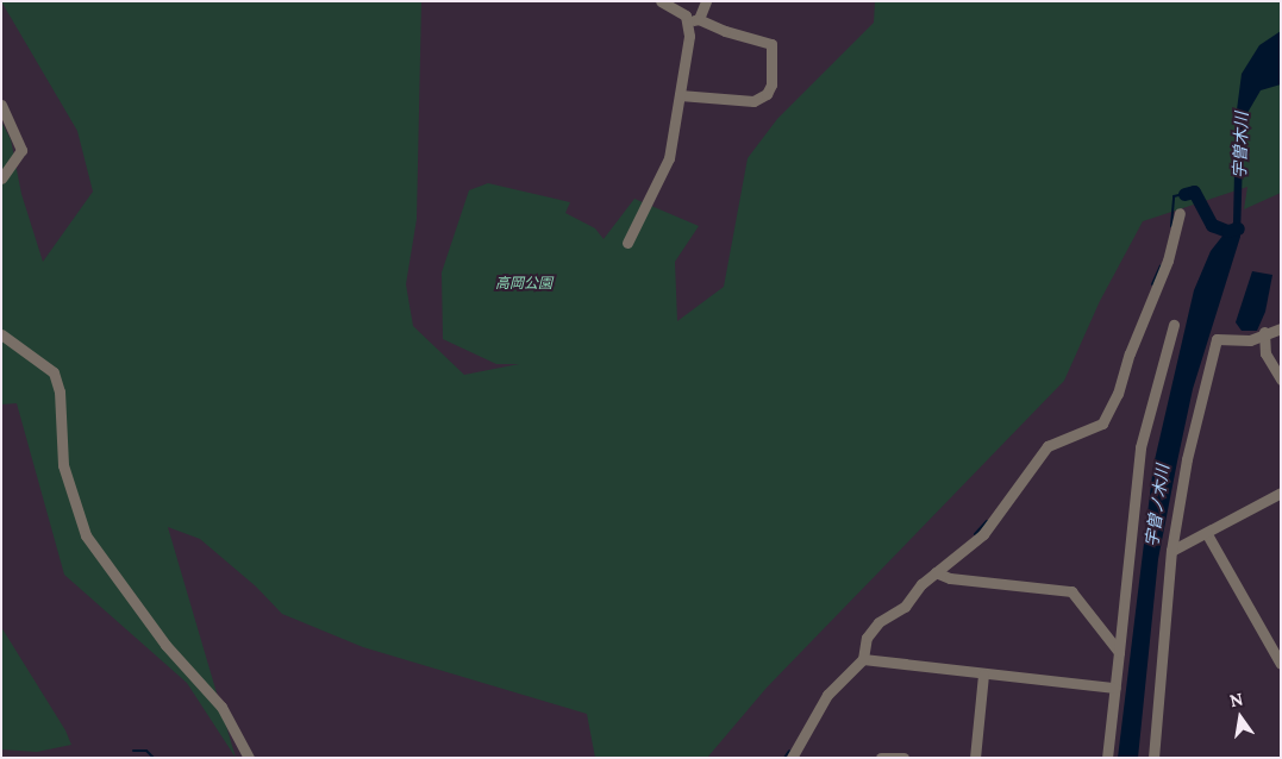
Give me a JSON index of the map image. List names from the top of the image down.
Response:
{
  "water": ["宇曽木川", "宇曽ノ木川"],
  "parks": ["高岡公園"],
  "north": "top"
}
